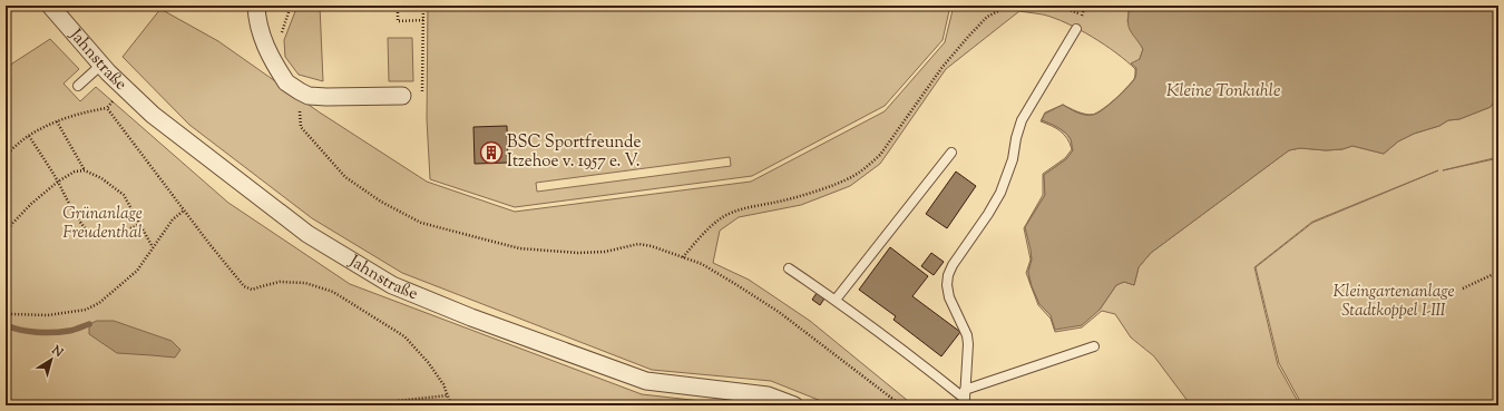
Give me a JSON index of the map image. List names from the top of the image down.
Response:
{
  "streets": {
    "street": ["Jahnstraße"]
  },
  "water": ["Kleine Tonkuhle"],
  "parks": ["Grünanlage Freudenthal", "Kleingartenanlage Stadtkoppel I-III"],
  "places": {
    "building": ["BSC Sportfreunde Itzehoe v. 1957 e. V."]
  },
  "north": "top right"
}
